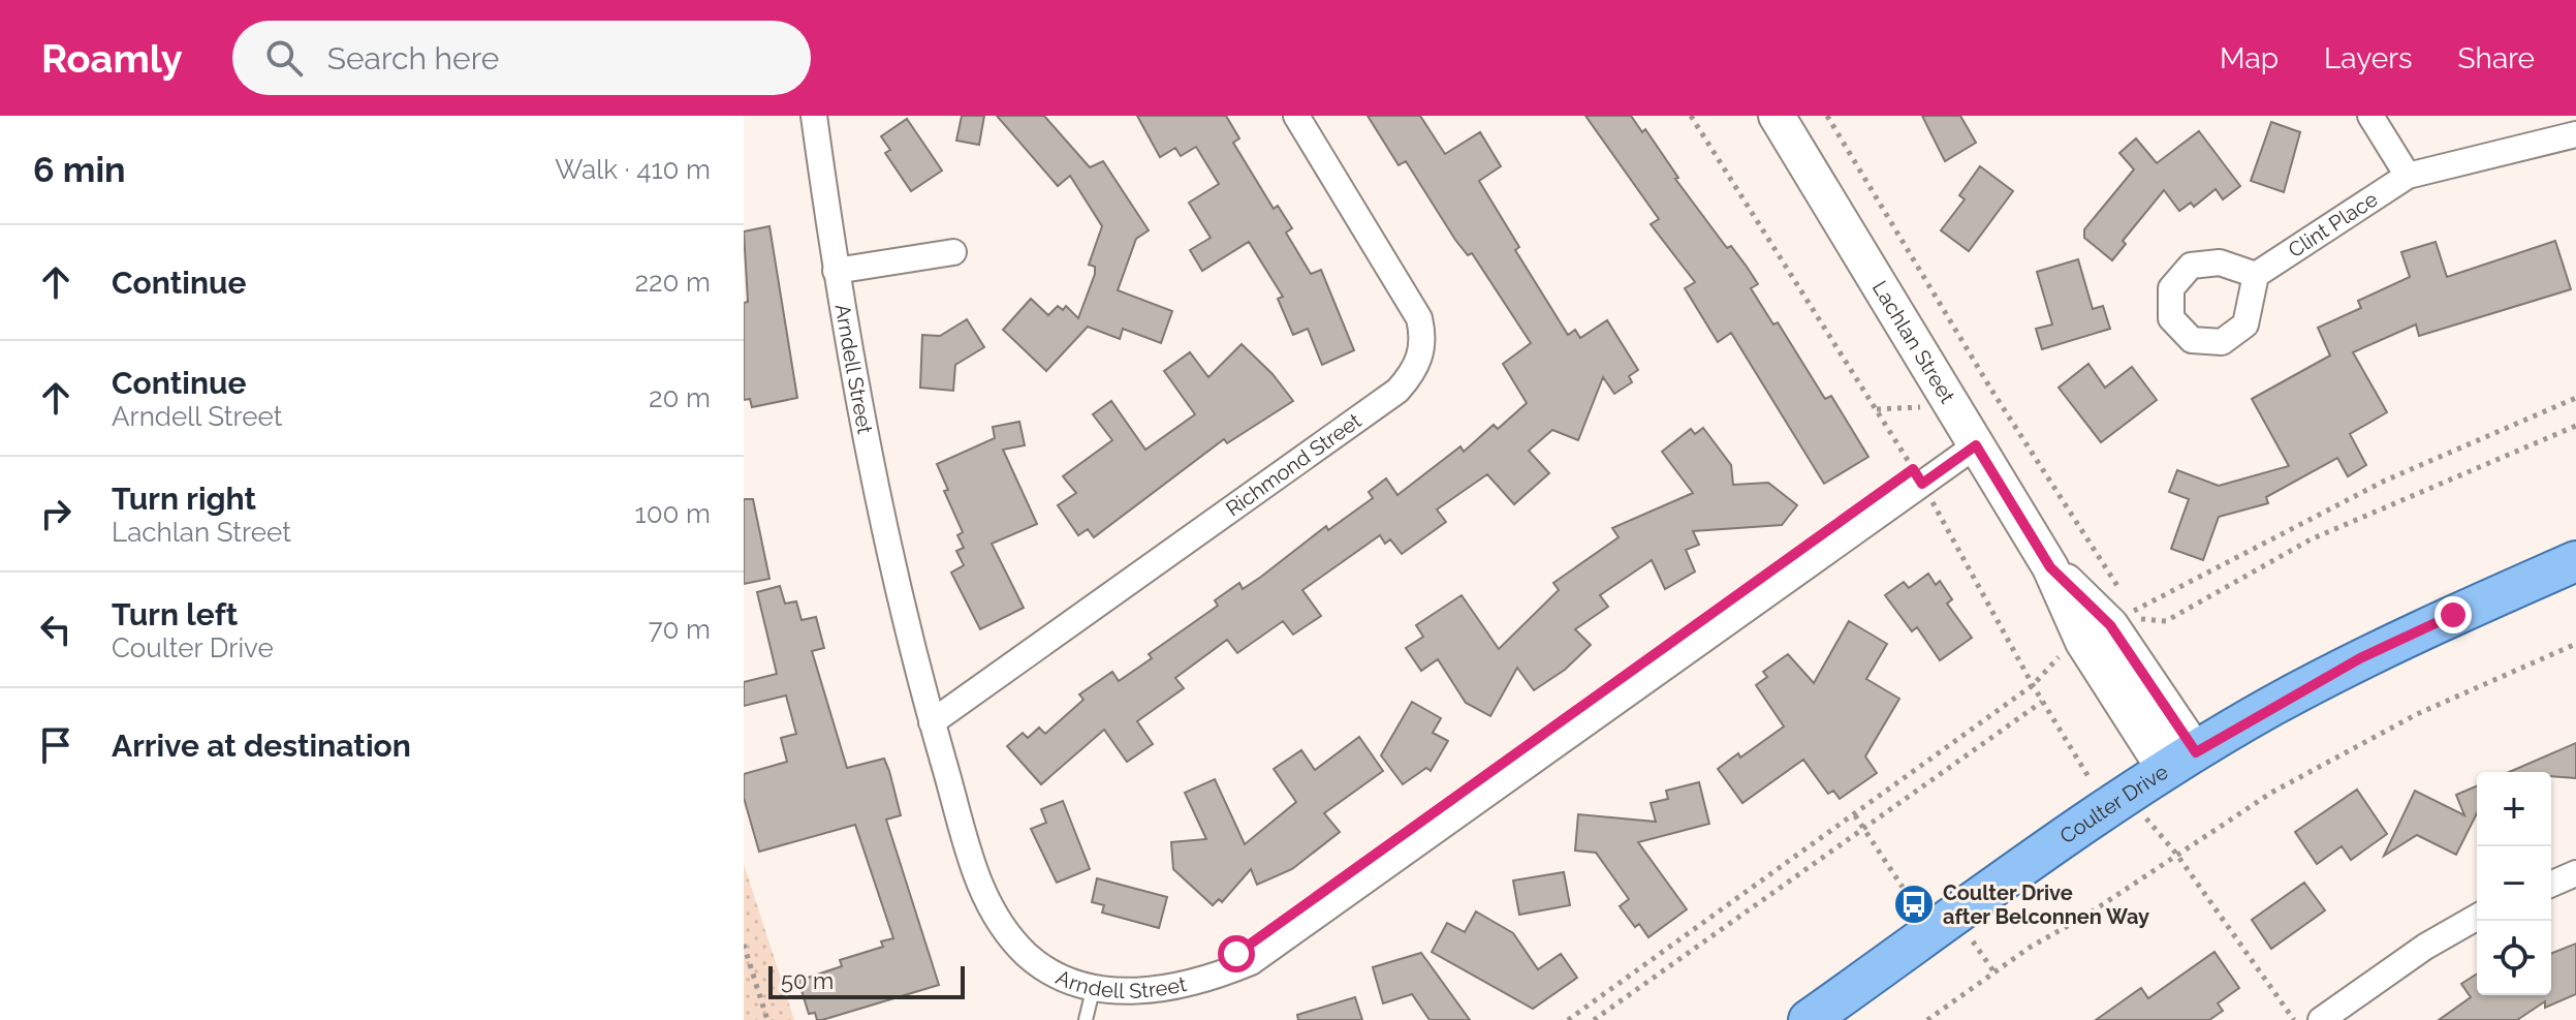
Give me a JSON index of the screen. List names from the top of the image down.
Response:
{
  "streets": {
    "main road": ["Coulter Drive"],
    "street": [
      "Clint Place",
      "Lachlan Street",
      "Arndell Street",
      "Richmond Street"
    ]
  },
  "crossings": [
    ["Lachlan Street", "Arndell Street"],
    ["Lachlan Street", "Coulter Drive"],
    ["Arndell Street", "Richmond Street"]
  ],
  "places": {
    "bus stop": ["Coulter Drive after Belconnen Way"]
  },
  "scale_bar": "50 m",
  "page": {
    "header": "Roamly",
    "search": "Search here",
    "nav": ["Map", "Layers", "Share"],
    "heading": ["6 min", "Walk · 410 m"],
    "list": [
      ["Continue", "220 m"],
      ["Continue", "Arndell Street", "20 m"],
      ["Turn right", "Lachlan Street", "100 m"],
      ["Turn left", "Coulter Drive", "70 m"],
      "Arrive at destination"
    ],
    "map_buttons": ["+", "−"],
    "scale": "50 m"
  }
}
